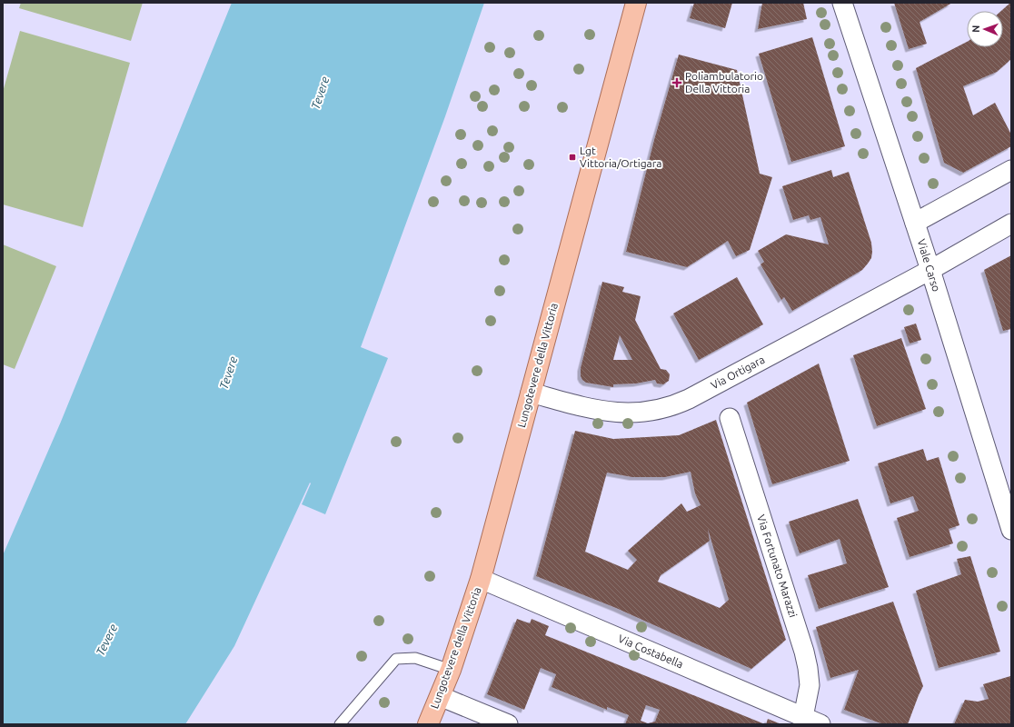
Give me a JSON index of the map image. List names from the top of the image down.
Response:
{
  "streets": {
    "main road": ["Lungotevere della Vittoria"],
    "street": [
      "Viale Carso",
      "Via Ortigara",
      "Via Fortunato Marazzi",
      "Via Costabella"
    ]
  },
  "crossings": [
    ["Viale Carso", "Via Ortigara"],
    ["Lungotevere della Vittoria", "Via Ortigara"],
    ["Lungotevere della Vittoria", "Via Costabella"],
    ["Via Fortunato Marazzi", "Via Costabella"]
  ],
  "water": ["Tevere"],
  "places": {
    "health": ["Poliambulatorio Della Vittoria"],
    "transit": ["Lgt Vittoria/Ortigara"]
  },
  "north": "left"
}
